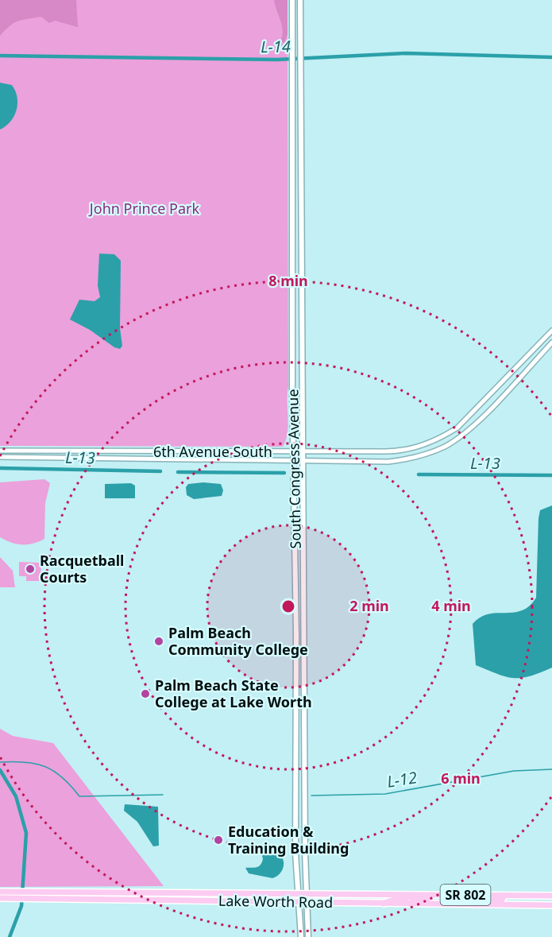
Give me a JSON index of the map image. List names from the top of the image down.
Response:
{
  "streets": {
    "main road": ["South Congress Avenue", "SR 802", "Lake Worth Road"],
    "street": ["6th Avenue South"]
  },
  "crossings": [
    ["6th Avenue South", "South Congress Avenue"],
    ["South Congress Avenue", "Lake Worth Road"]
  ],
  "water": ["L-14", "L-13", "L-12"],
  "parks": ["John Prince Park"],
  "places": [
    "Racquetball Courts",
    "Palm Beach Community College",
    "Palm Beach State College at Lake Worth",
    "Education & Training Building"
  ],
  "rings": [
    "8 min",
    "2 min",
    "4 min",
    "6 min"
  ]
}
